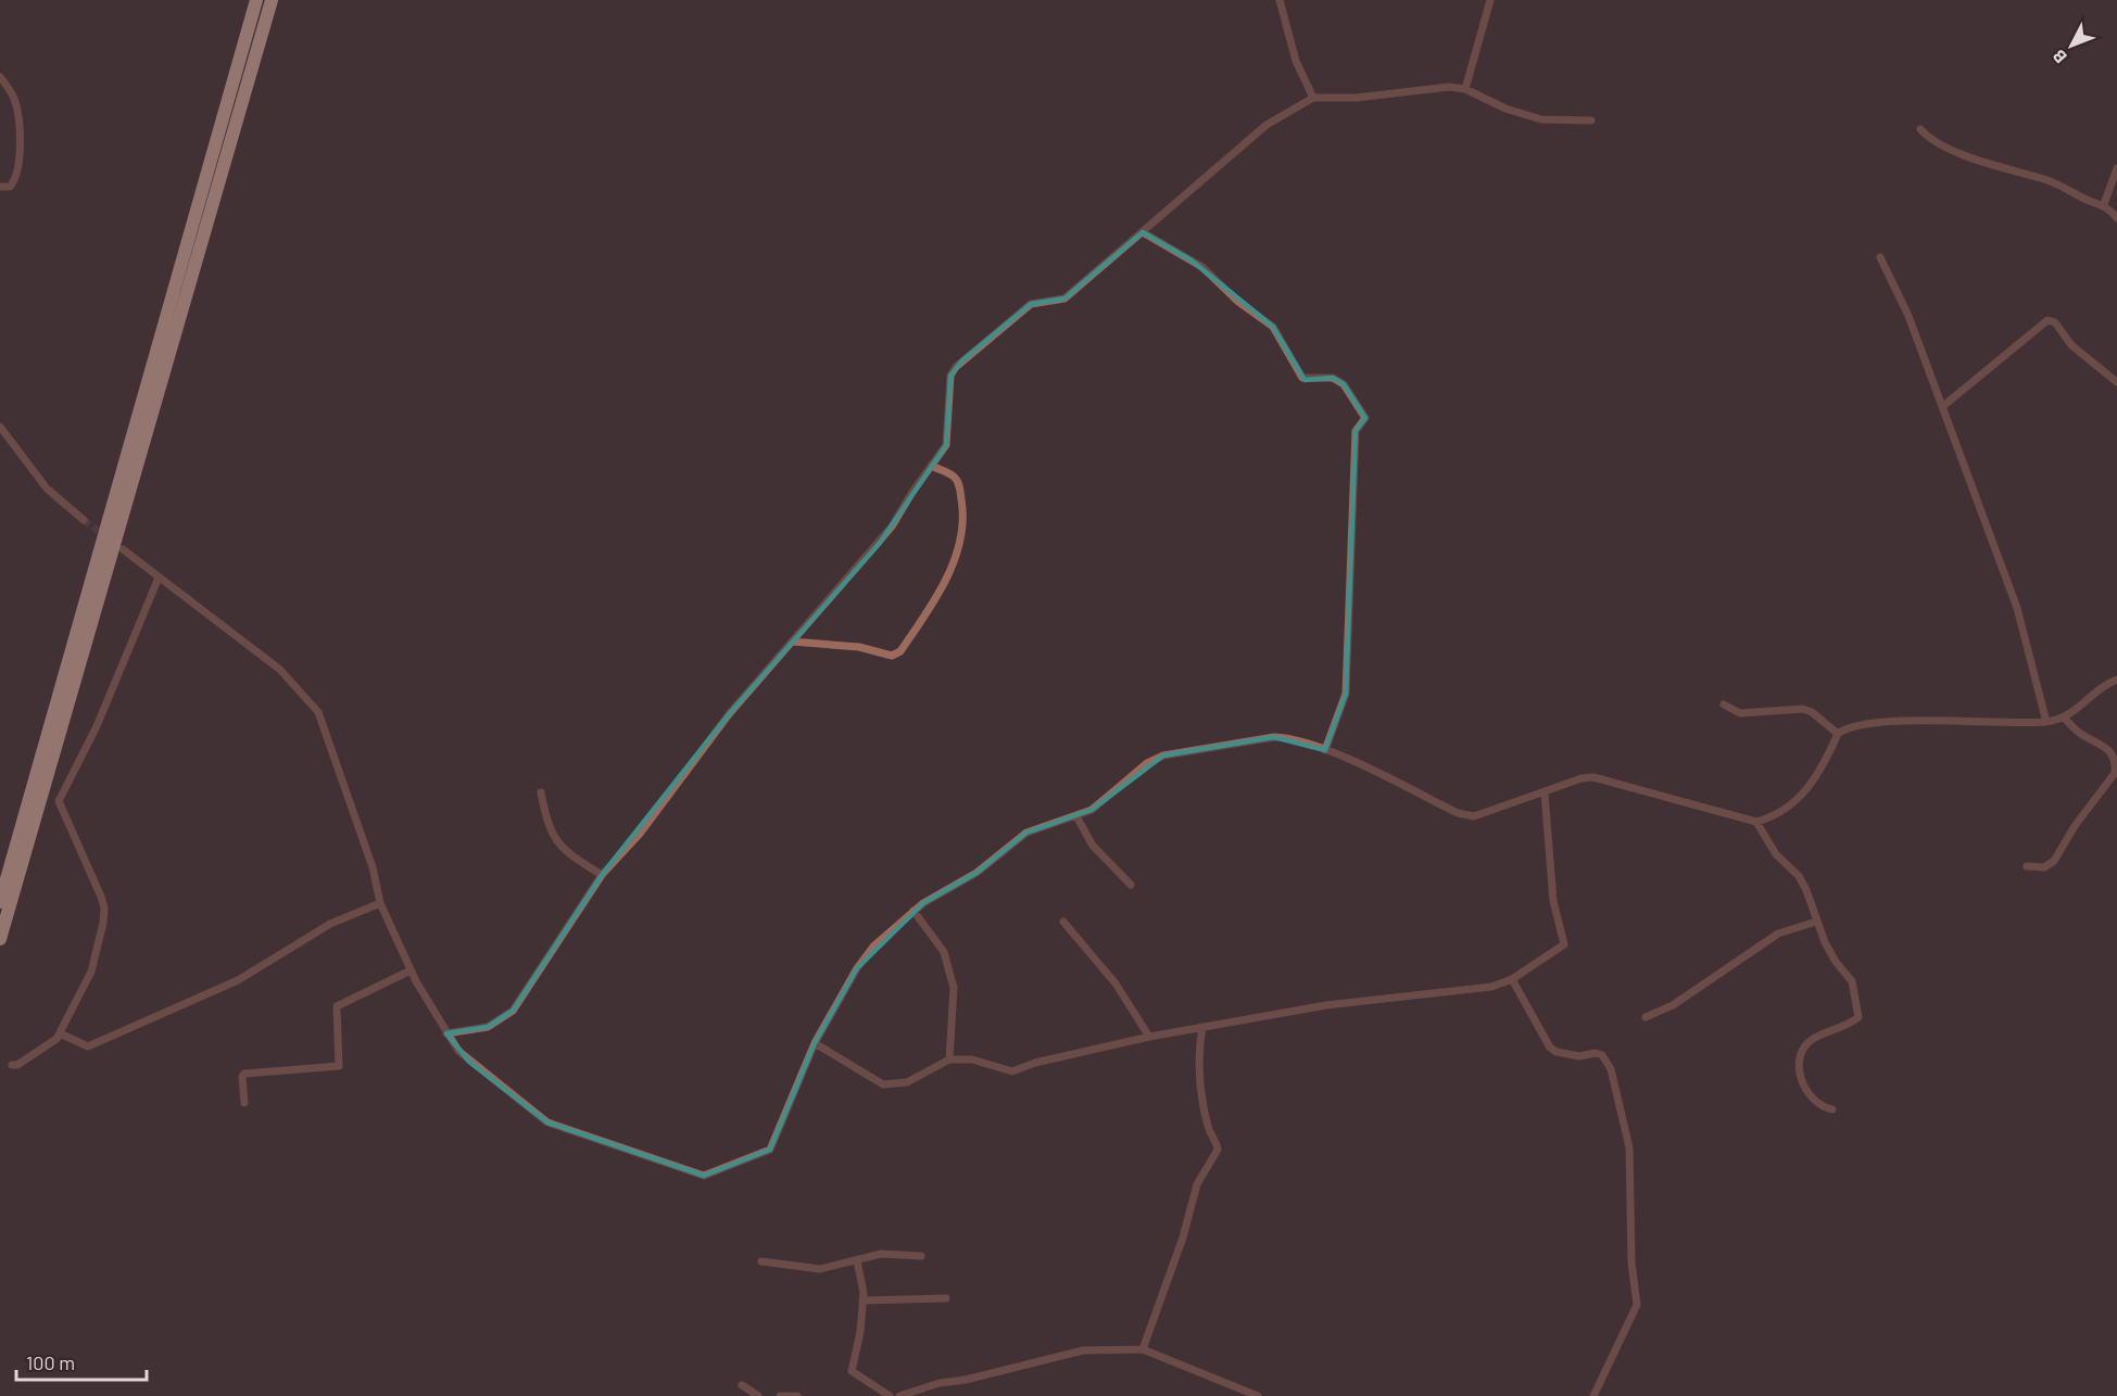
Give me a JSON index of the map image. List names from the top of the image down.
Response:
{
  "scale_bar": "100 m",
  "north": "bottom left"
}
